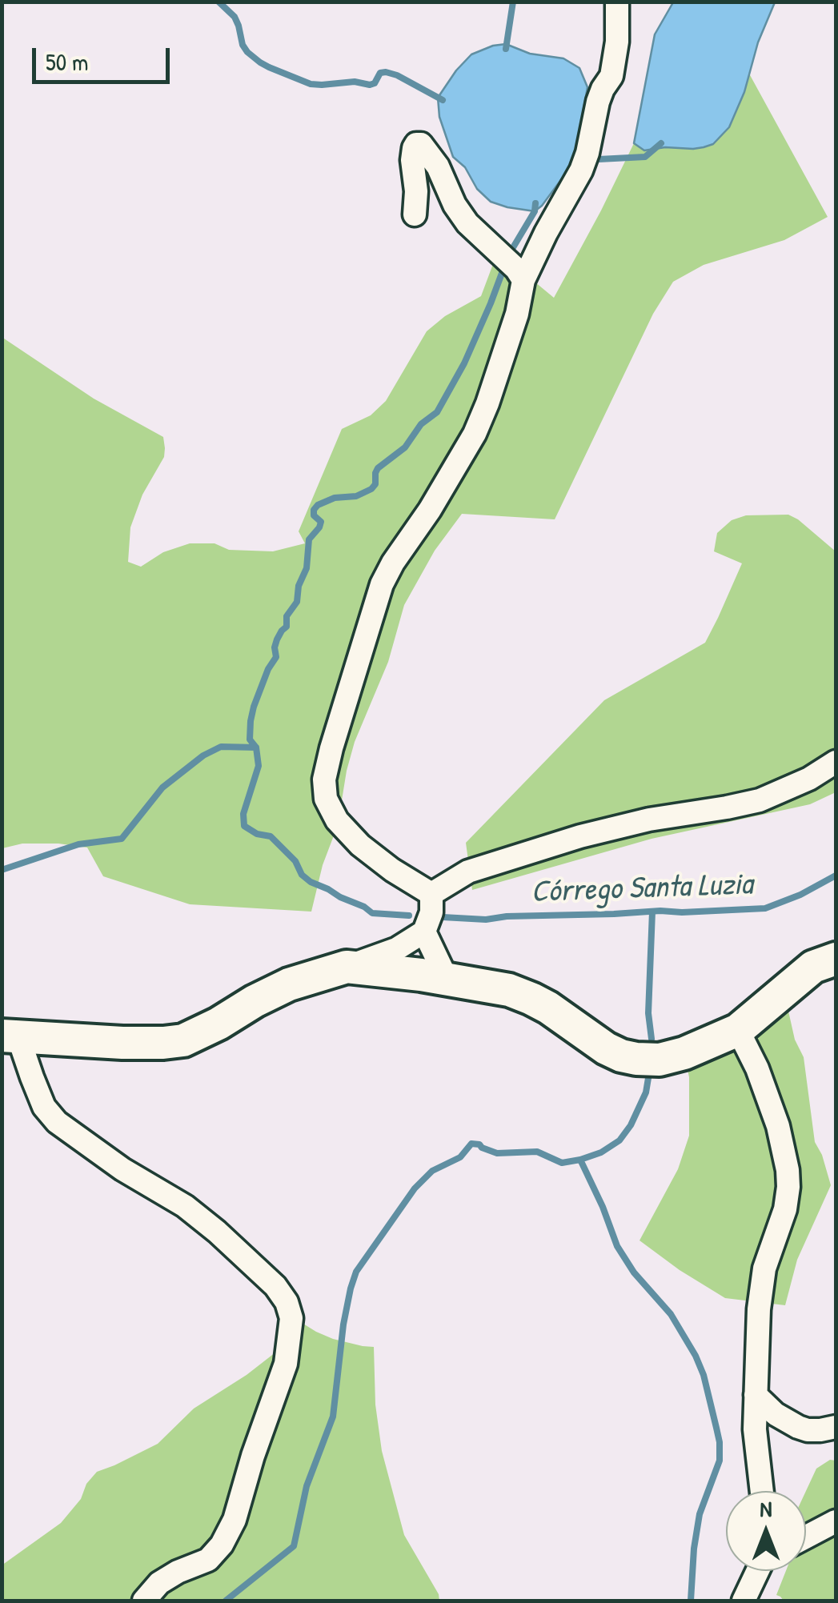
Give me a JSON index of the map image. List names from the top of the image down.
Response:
{
  "water": ["Córrego Santa Luzia"],
  "scale_bar": "50 m",
  "north": "top"
}
